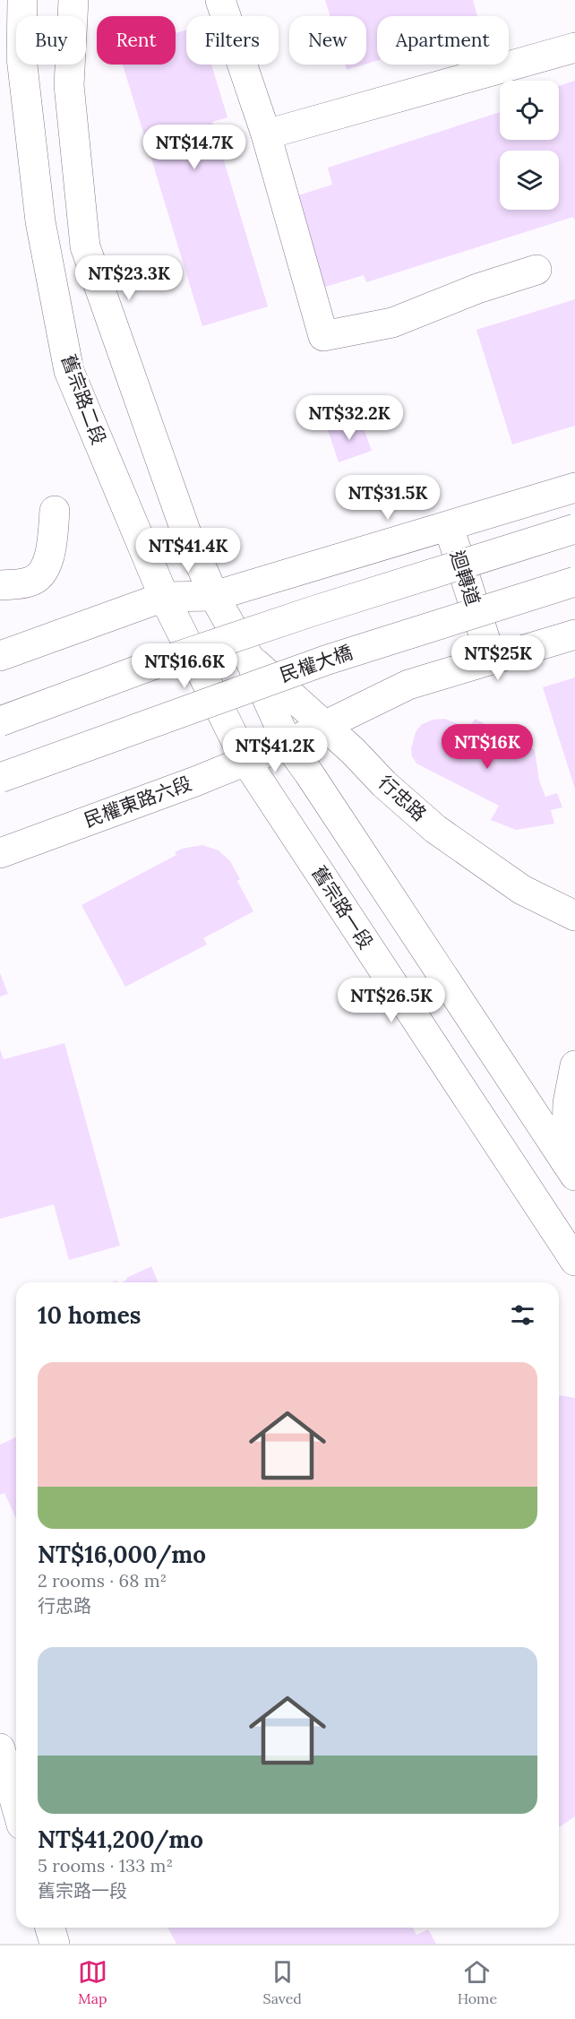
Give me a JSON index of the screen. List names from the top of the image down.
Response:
{
  "streets": {
    "main road": [
      "舊宗路二段",
      "迴轉道",
      "民權大橋",
      "行忠路",
      "民權東路六段",
      "舊宗路一段"
    ]
  },
  "crossings": [
    ["舊宗路二段", "舊宗路一段"],
    ["迴轉道", "民權東路六段"],
    ["行忠路", "民權東路六段"],
    ["民權東路六段", "舊宗路一段"]
  ],
  "page": {
    "chip": [
      "Buy",
      "Rent",
      "Filters",
      "New",
      "Apartment"
    ],
    "price": [
      "NT$14.7K",
      "NT$23.3K",
      "NT$32.2K",
      "NT$31.5K",
      "NT$41.4K",
      "NT$25K",
      "NT$16.6K",
      "NT$16K",
      "NT$41.2K",
      "NT$26.5K"
    ],
    "heading": "10 homes",
    "list": [
      {
        "name": "NT$16,000/mo",
        "note": "2 rooms · 68 m² · 行忠路"
      },
      {
        "name": "NT$41,200/mo",
        "note": "5 rooms · 133 m² · 舊宗路一段"
      }
    ],
    "tabs": ["Map", "Saved", "Home"]
  }
}
